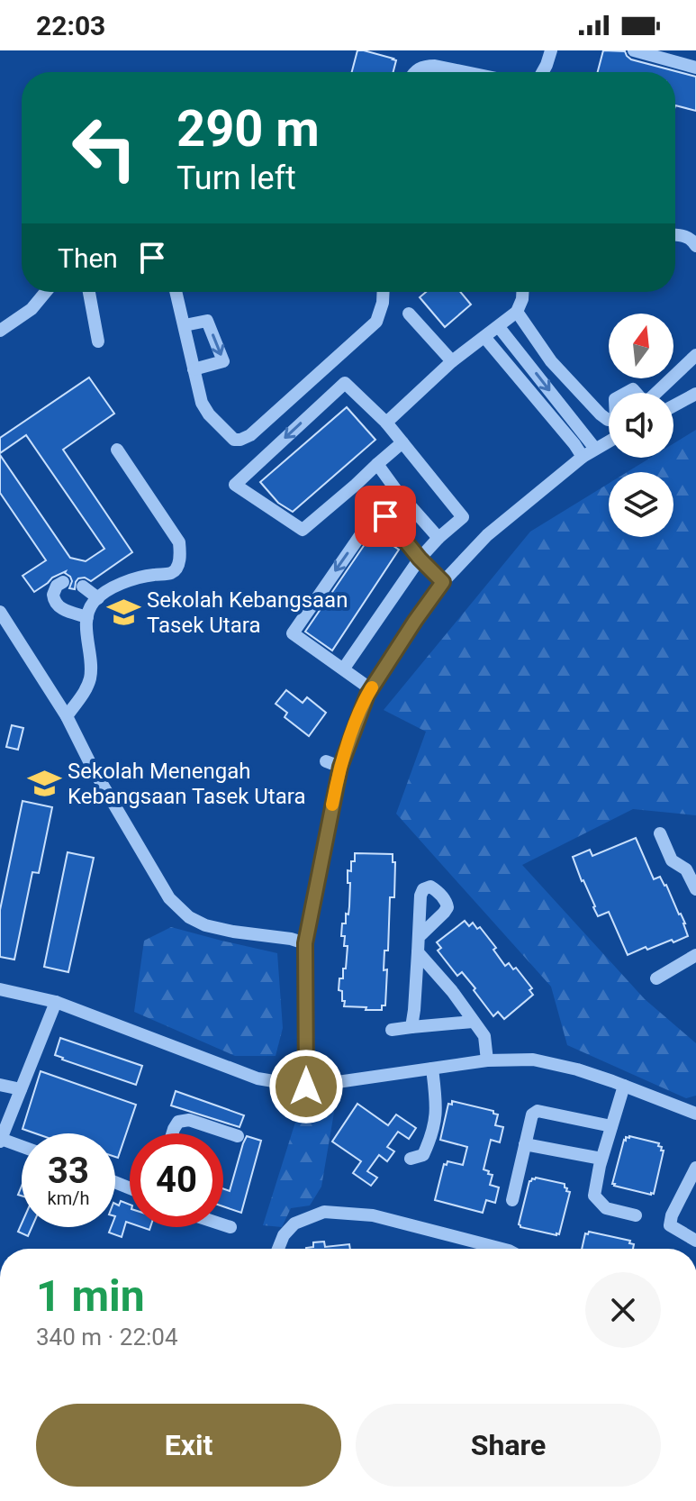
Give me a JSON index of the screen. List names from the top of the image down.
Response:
{
  "places": {
    "school or university": ["Sekolah Kebangsaan Tasek Utara", "Sekolah Menengah Kebangsaan Tasek Utara"]
  },
  "north": "top",
  "page": {
    "status": "22:03",
    "turn": ["290 m", "Turn left"],
    "then": "Then",
    "speed": "33 km/h",
    "limit": "40",
    "heading": ["1 min", "340 m · 22:04"],
    "buttons": ["Exit", "Share"]
  }
}
